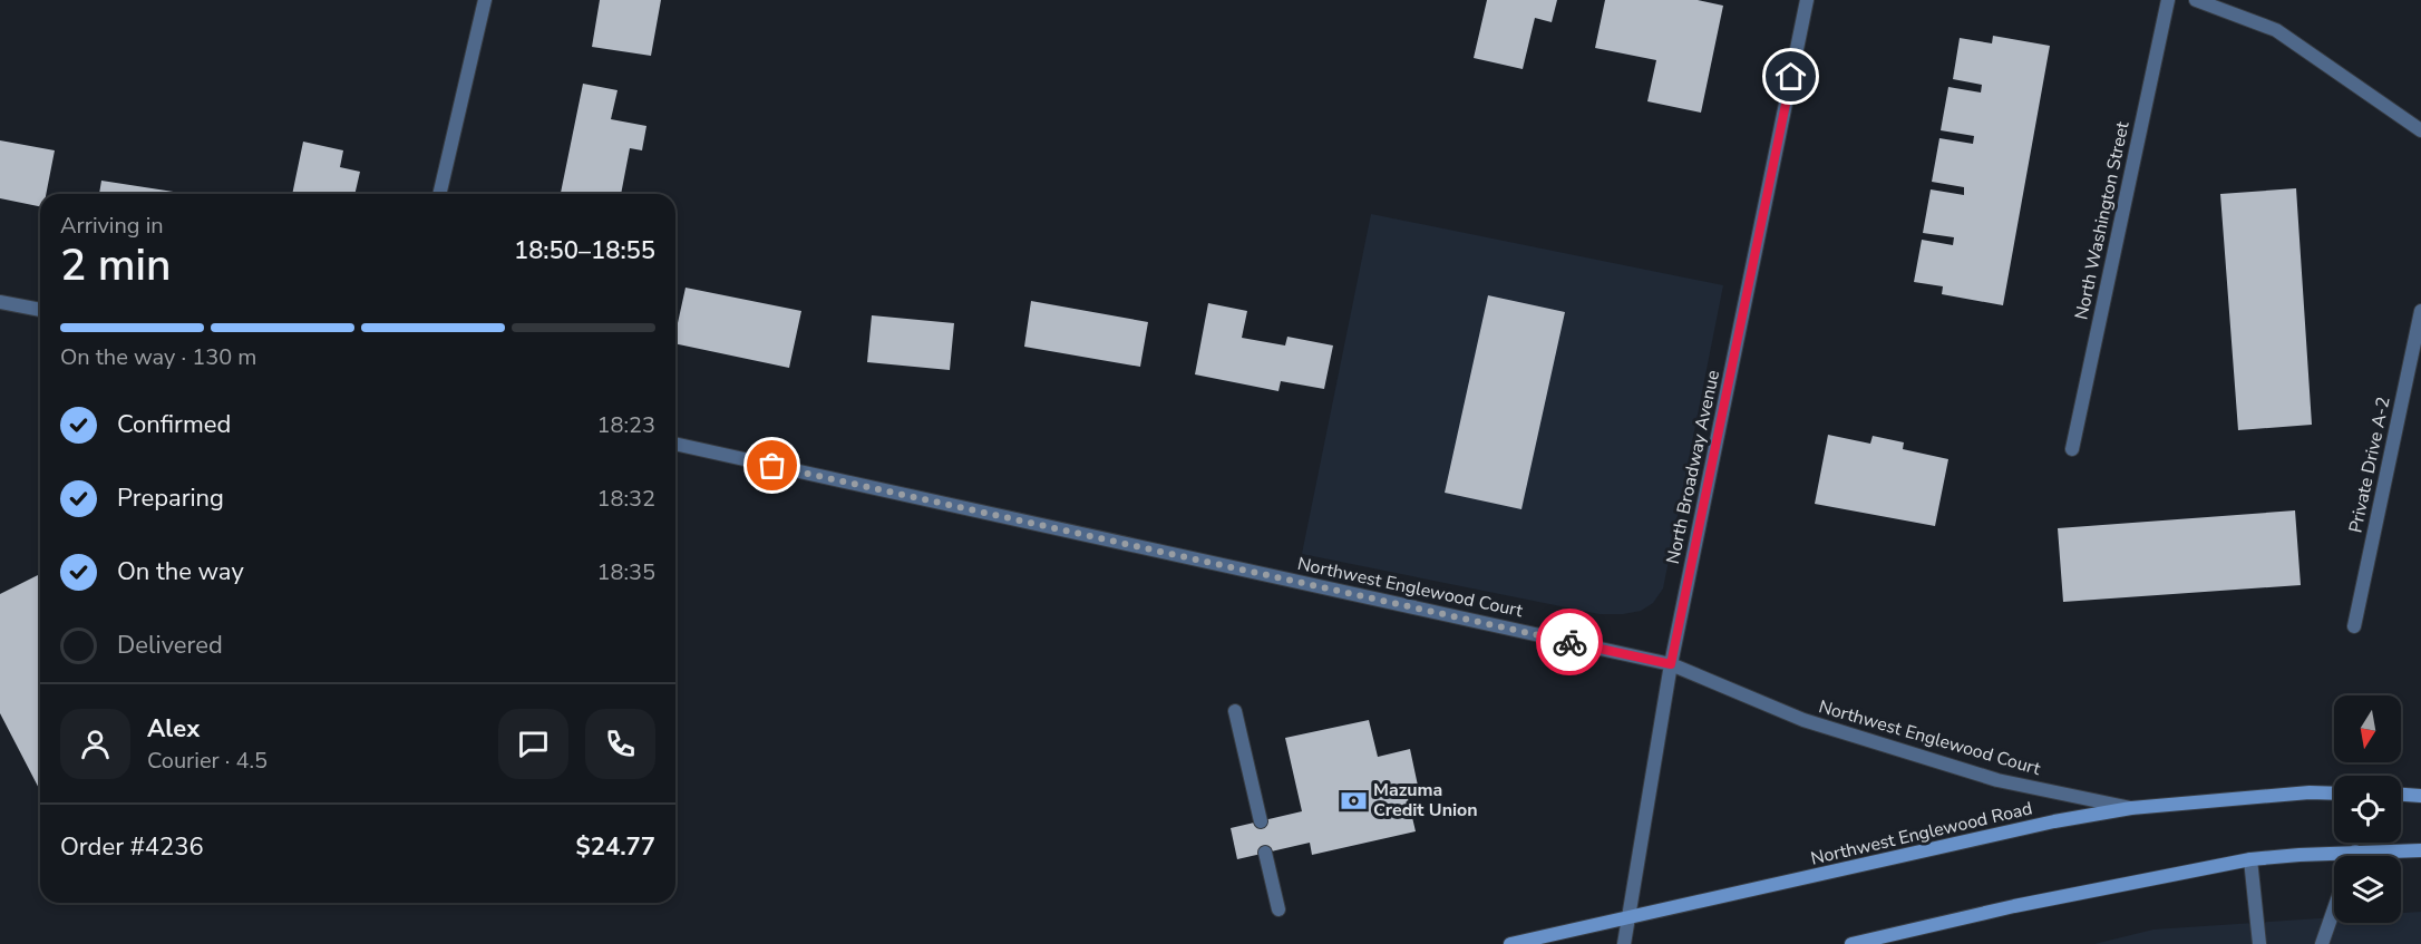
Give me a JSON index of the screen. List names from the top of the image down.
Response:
{
  "streets": {
    "main road": ["Northwest Englewood Road"],
    "street": [
      "North Washington Street",
      "Private Drive A-2",
      "North Broadway Avenue",
      "Northwest Englewood Court"
    ]
  },
  "crossings": [
    ["North Broadway Avenue", "Northwest Englewood Court"],
    ["North Broadway Avenue", "Northwest Englewood Road"],
    ["Northwest Englewood Court", "Northwest Englewood Road"]
  ],
  "places": {
    "bank": ["Mazuma Credit Union"]
  },
  "north": "bottom",
  "page": {
    "heading": ["2 min", "Arriving in", "18:50–18:55"],
    "panel": [
      "Alex",
      "Courier · 4.5",
      "Order #4236",
      "$24.77"
    ],
    "bar": "On the way · 130 m",
    "list": [
      ["Confirmed", "18:23"],
      ["Preparing", "18:32"],
      ["On the way", "18:35"],
      "Delivered"
    ]
  }
}
